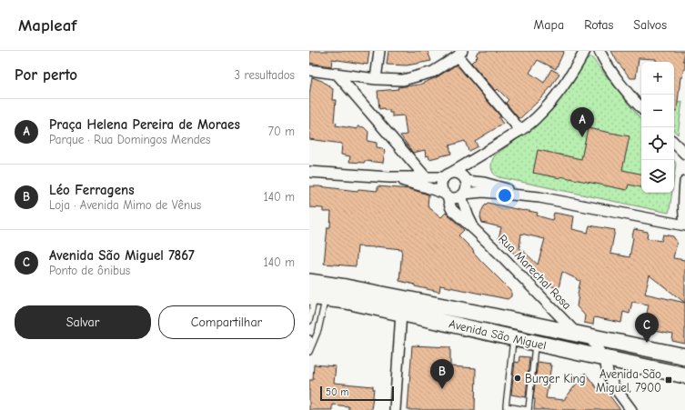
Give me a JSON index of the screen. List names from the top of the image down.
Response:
{
  "streets": {
    "main road": ["Avenida São Miguel"],
    "street": ["Rua Marechal Rosa"]
  },
  "crossings": [
    ["Rua Marechal Rosa", "Avenida São Miguel"]
  ],
  "places": {
    "other": ["Burger King"],
    "transit": ["Avenida São Miguel, 7900"]
  },
  "scale_bar": "50 m",
  "page": {
    "header": "Mapleaf",
    "nav": ["Mapa", "Rotas", "Salvos"],
    "heading": ["Por perto", "3 resultados"],
    "map_buttons": ["+", "−"],
    "list": [
      {
        "mark": "A",
        "name": "Praça Helena Pereira de Moraes",
        "note": "Parque · Rua Domingos Mendes",
        "value": "70 m"
      },
      {
        "mark": "B",
        "name": "Léo Ferragens",
        "note": "Loja · Avenida Mimo de Vênus",
        "value": "140 m"
      },
      {
        "mark": "C",
        "name": "Avenida São Miguel 7867",
        "note": "Ponto de ônibus",
        "value": "140 m"
      }
    ],
    "pins": ["A", "C", "B"],
    "buttons": ["Salvar", "Compartilhar"],
    "scale": "50 m"
  }
}
